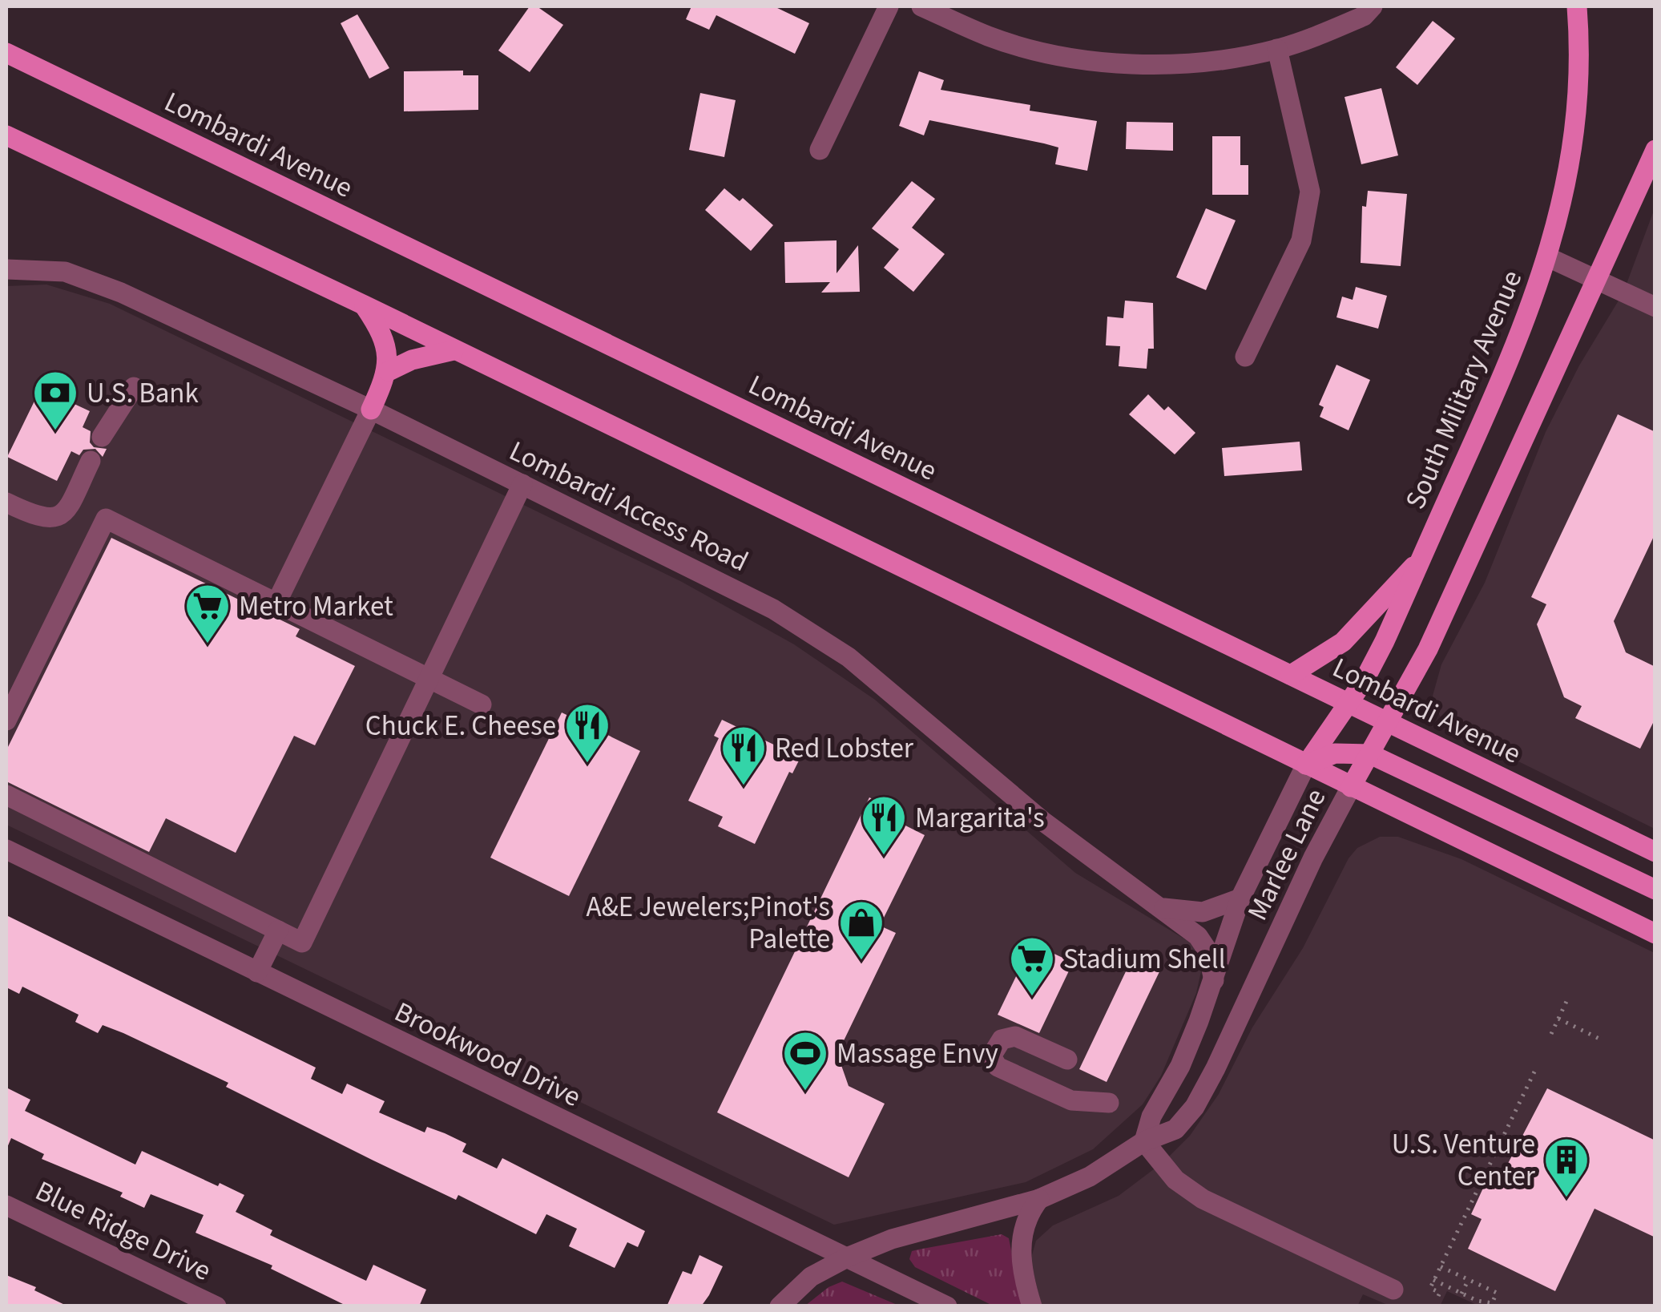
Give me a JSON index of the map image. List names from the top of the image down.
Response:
{
  "streets": {
    "main road": ["Lombardi Avenue", "South Military Avenue"],
    "street": [
      "Lombardi Access Road",
      "Marlee Lane",
      "Brookwood Drive",
      "Blue Ridge Drive"
    ]
  },
  "crossings": [
    ["Lombardi Avenue", "South Military Avenue"],
    ["South Military Avenue", "Marlee Lane"],
    ["Lombardi Access Road", "Marlee Lane"],
    ["Marlee Lane", "Brookwood Drive"]
  ],
  "places": {
    "bank": ["U.S. Bank"],
    "supermarket": ["Metro Market", "Stadium Shell"],
    "restaurant": ["Chuck E. Cheese", "Red Lobster", "Margarita's"],
    "shop": ["A&E Jewelers;Pinot's Palette"],
    "sports": ["Massage Envy"],
    "building": ["U.S. Venture Center"]
  }
}
